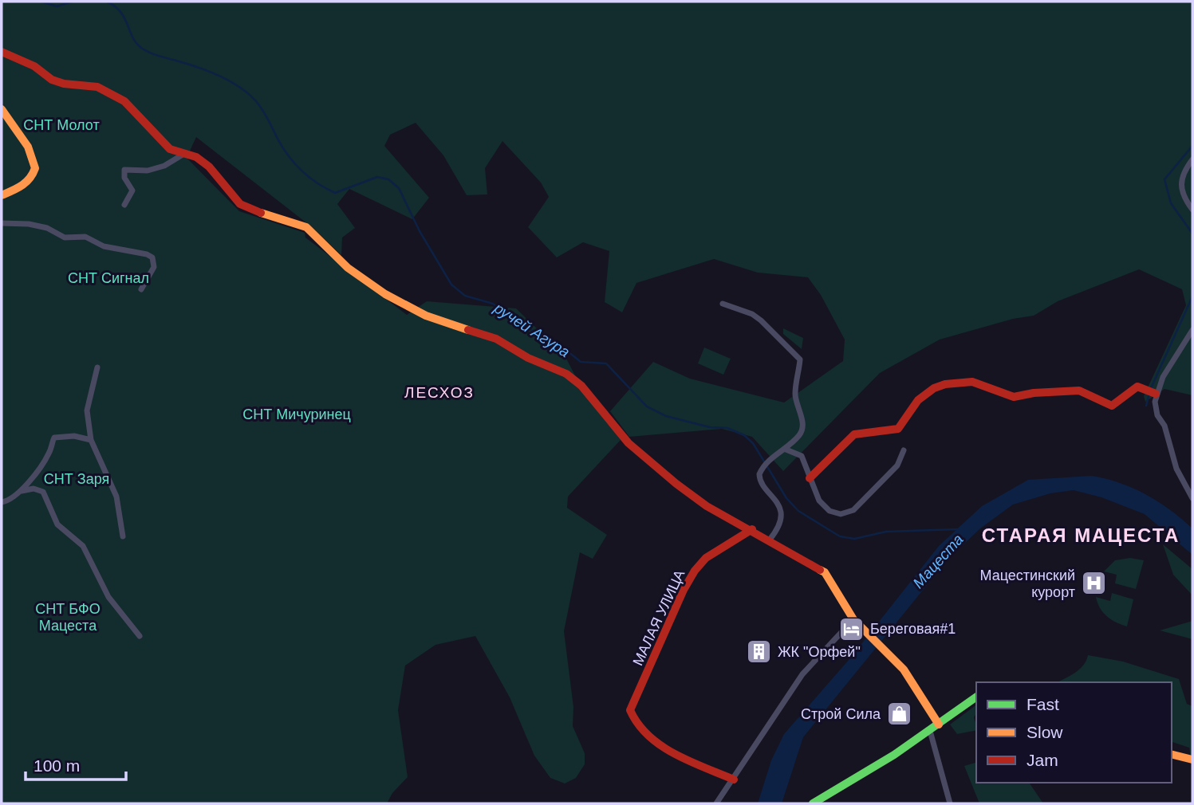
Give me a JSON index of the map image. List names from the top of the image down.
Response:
{
  "streets": {
    "street": ["МАЛАЯ УЛИЦА"]
  },
  "districts": ["ЛЕСХОЗ", "СТАРАЯ МАЦЕСТА"],
  "water": ["ручей Агура", "Мацеста"],
  "parks": [
    "СНТ Молот",
    "СНТ Сигнал",
    "СНТ Мичуринец",
    "СНТ Заря",
    "СНТ БФО Мацеста"
  ],
  "places": {
    "hospital": ["Мацестинский курорт"],
    "hotel": ["Береговая#1"],
    "building": ["ЖК \"Орфей\""],
    "shop": ["Строй Сила"]
  },
  "legend": ["Fast", "Slow", "Jam"],
  "scale_bar": "100 m"
}
